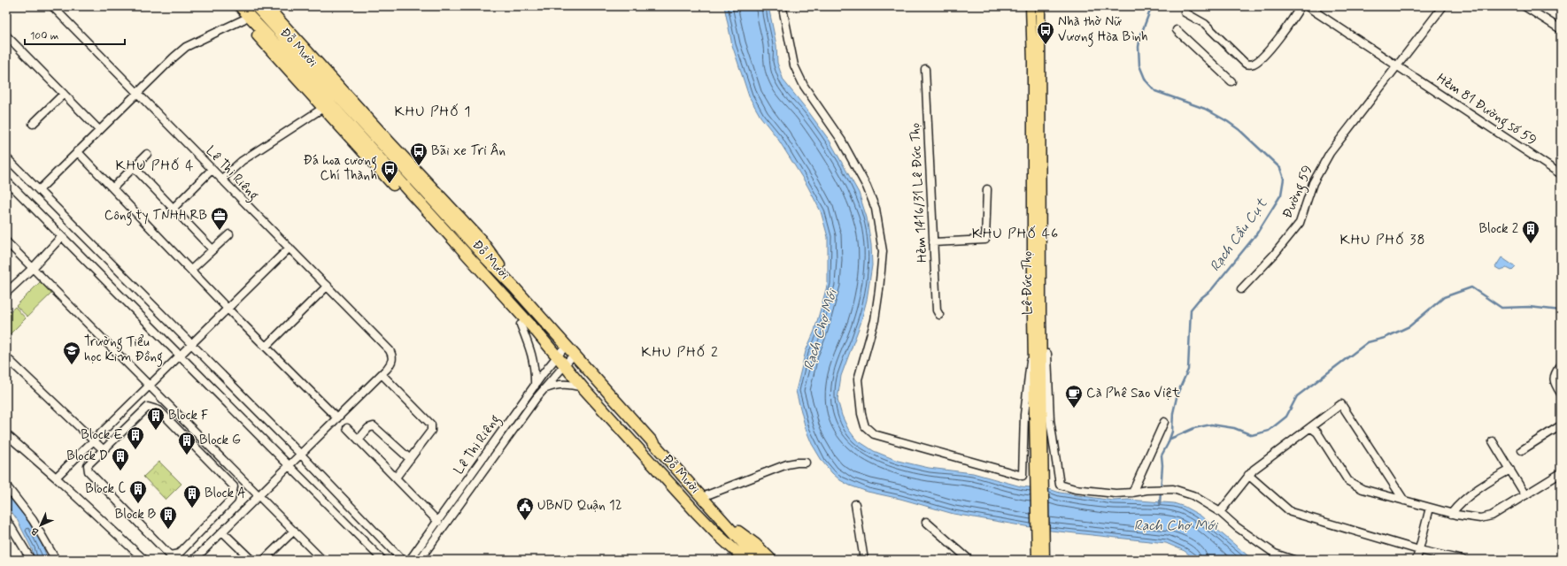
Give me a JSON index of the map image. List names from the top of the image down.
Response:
{
  "streets": {
    "highway": ["Đỗ Mười"],
    "main road": ["Lê Đức Thọ"],
    "street": [
      "Hẻm 81 Đường số 59",
      "Lê Thị Riêng",
      "Đường 59",
      "Hẻm 1416/31 Lê Đức Thọ"
    ]
  },
  "crossings": [
    ["Đỗ Mười", "Lê Thị Riêng"],
    ["Hẻm 81 Đường số 59", "Đường 59"]
  ],
  "districts": [
    "KHU PHỐ 1",
    "KHU PHỐ 4",
    "KHU PHỐ 46",
    "KHU PHỐ 38",
    "KHU PHỐ 2"
  ],
  "water": ["Rạch Cầu Cụt", "Rạch Chợ Mới"],
  "places": {
    "bus stop": ["Nhà thờ Nữ Vương Hòa Bình", "Bãi xe Tri Ân", "Đá hoa cương Chí Thành"],
    "office": ["Công ty TNHH RB"],
    "building": [
      "Block 2",
      "Block F",
      "Block E",
      "Block G",
      "Block D",
      "Block C",
      "Block A",
      "Block B"
    ],
    "school or university": ["Trường Tiểu học Kim Đồng"],
    "cafe": ["Cà Phê Sao Việt"],
    "public building": ["UBND Quận 12"]
  },
  "scale_bar": "100 m",
  "north": "bottom left"
}
